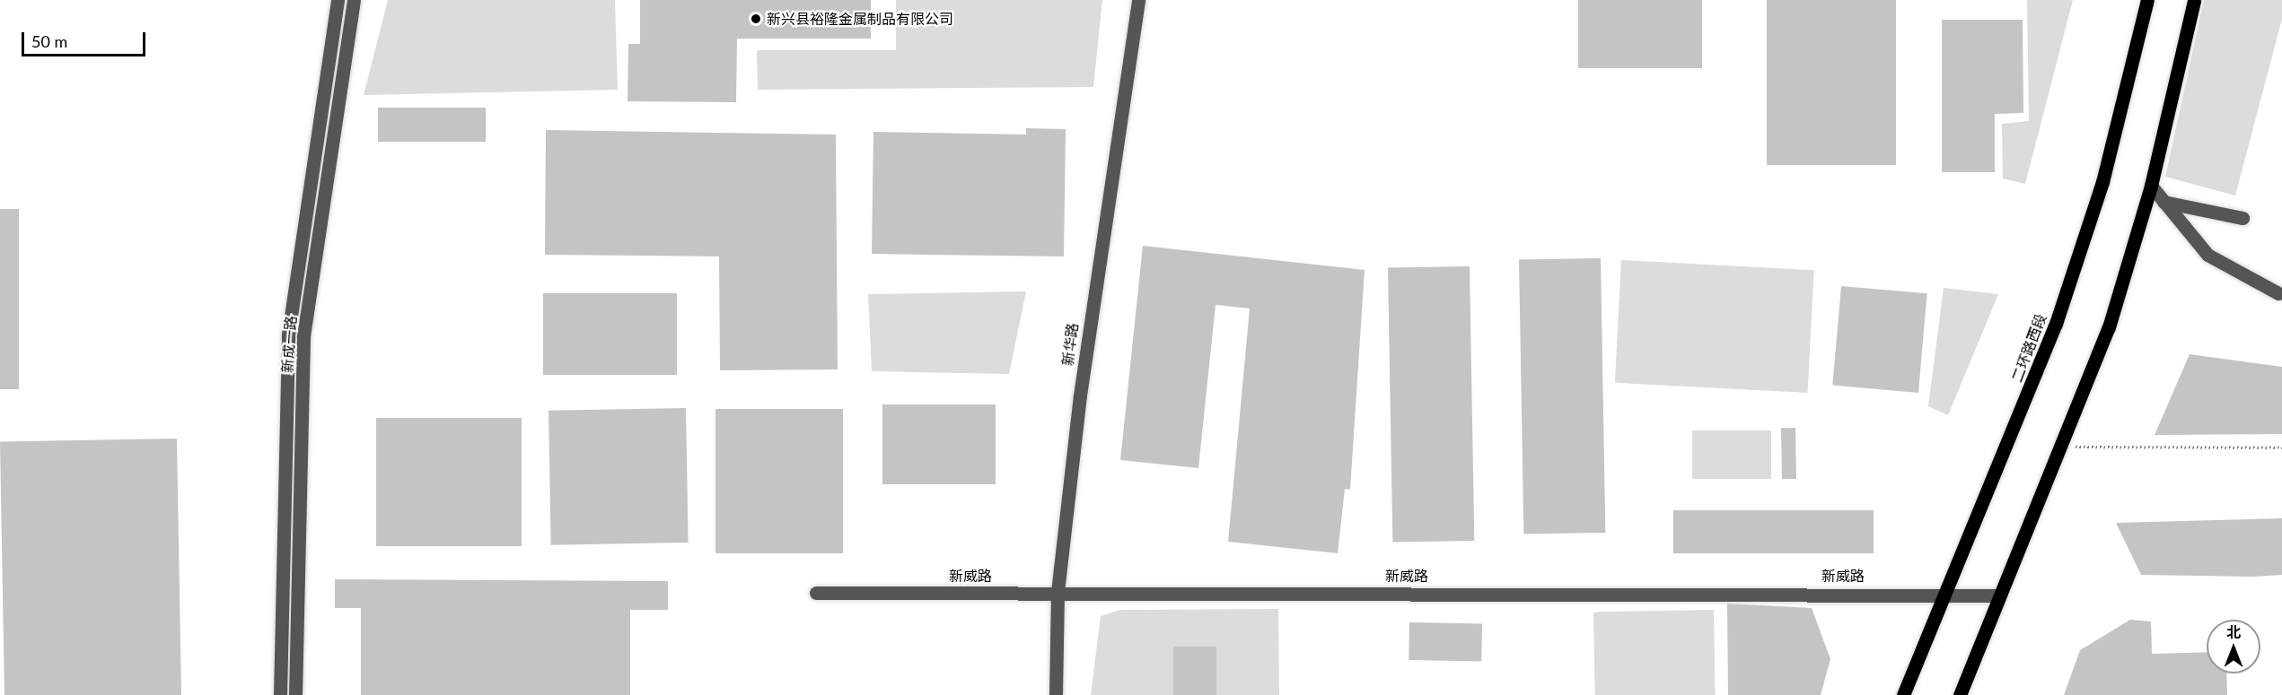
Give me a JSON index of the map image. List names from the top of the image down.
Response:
{
  "streets": {
    "main road": ["二环路西段"],
    "street": ["新成一路", "新华路", "新威路"]
  },
  "crossings": [
    ["新华路", "新威路"],
    ["二环路西段", "新威路"]
  ],
  "places": ["新兴县裕隆金属制品有限公司"],
  "scale_bar": "50 m",
  "north": "top"
}
